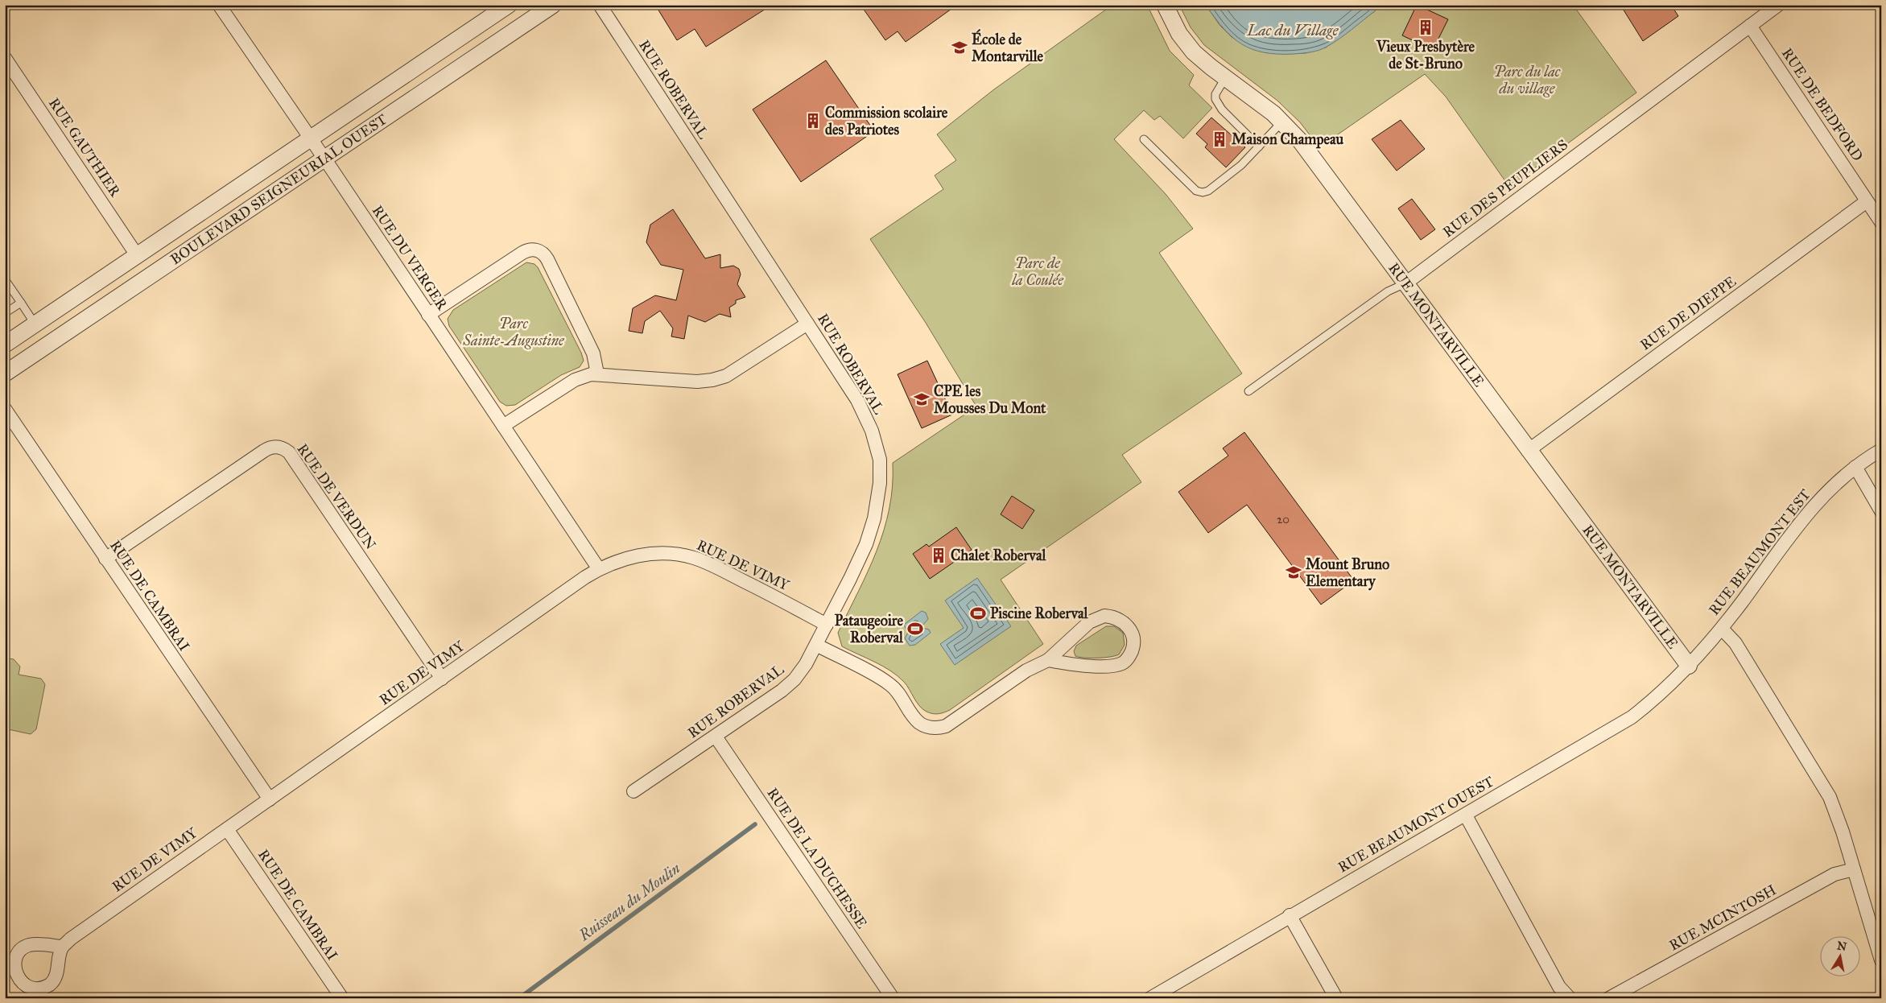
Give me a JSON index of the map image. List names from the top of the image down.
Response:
{
  "streets": {
    "street": [
      "RUE ROBERVAL",
      "RUE DE BEDFORD",
      "RUE GAUTHIER",
      "RUE DES PEUPLIERS",
      "BOULEVARD SEIGNEURIAL OUEST",
      "RUE DU VERGER",
      "RUE DE DIEPPE",
      "RUE MONTARVILLE",
      "RUE DE VERDUN",
      "RUE BEAUMONT EST",
      "RUE DE VIMY",
      "RUE DE CAMBRAI",
      "RUE BEAUMONT OUEST",
      "RUE DE LA DUCHESSE",
      "RUE MCINTOSH"
    ]
  },
  "crossings": [
    ["RUE ROBERVAL", "RUE DE VIMY"],
    ["RUE ROBERVAL", "RUE DE LA DUCHESSE"],
    ["RUE DE BEDFORD", "RUE DES PEUPLIERS"],
    ["RUE DE BEDFORD", "RUE DE DIEPPE"],
    ["RUE GAUTHIER", "BOULEVARD SEIGNEURIAL OUEST"],
    ["RUE DES PEUPLIERS", "RUE MONTARVILLE"],
    ["BOULEVARD SEIGNEURIAL OUEST", "RUE DU VERGER"],
    ["RUE DU VERGER", "RUE DE VIMY"],
    ["RUE DE DIEPPE", "RUE MONTARVILLE"],
    ["RUE MONTARVILLE", "RUE BEAUMONT EST"],
    ["RUE MONTARVILLE", "RUE BEAUMONT OUEST"],
    ["RUE DE VERDUN", "RUE DE VIMY"],
    ["RUE DE VERDUN", "RUE DE CAMBRAI"],
    ["RUE BEAUMONT EST", "RUE BEAUMONT OUEST"],
    ["RUE DE VIMY", "RUE DE CAMBRAI"]
  ],
  "water": ["Lac du Village", "Ruisseau du Moulin"],
  "parks": ["Parc du lac du village", "Parc de la Coulée", "Parc Sainte-Augustine"],
  "places": {
    "building": [
      "Vieux Presbytère de St-Bruno",
      "Commission scolaire des Patriotes",
      "Maison Champeau",
      "Chalet Roberval"
    ],
    "school or university": ["École de Montarville", "CPE les Mousses Du Mont", "Mount Bruno Elementary"],
    "sports": ["Piscine Roberval", "Pataugeoire Roberval"]
  },
  "house_numbers": ["20"],
  "north": "top"
}
